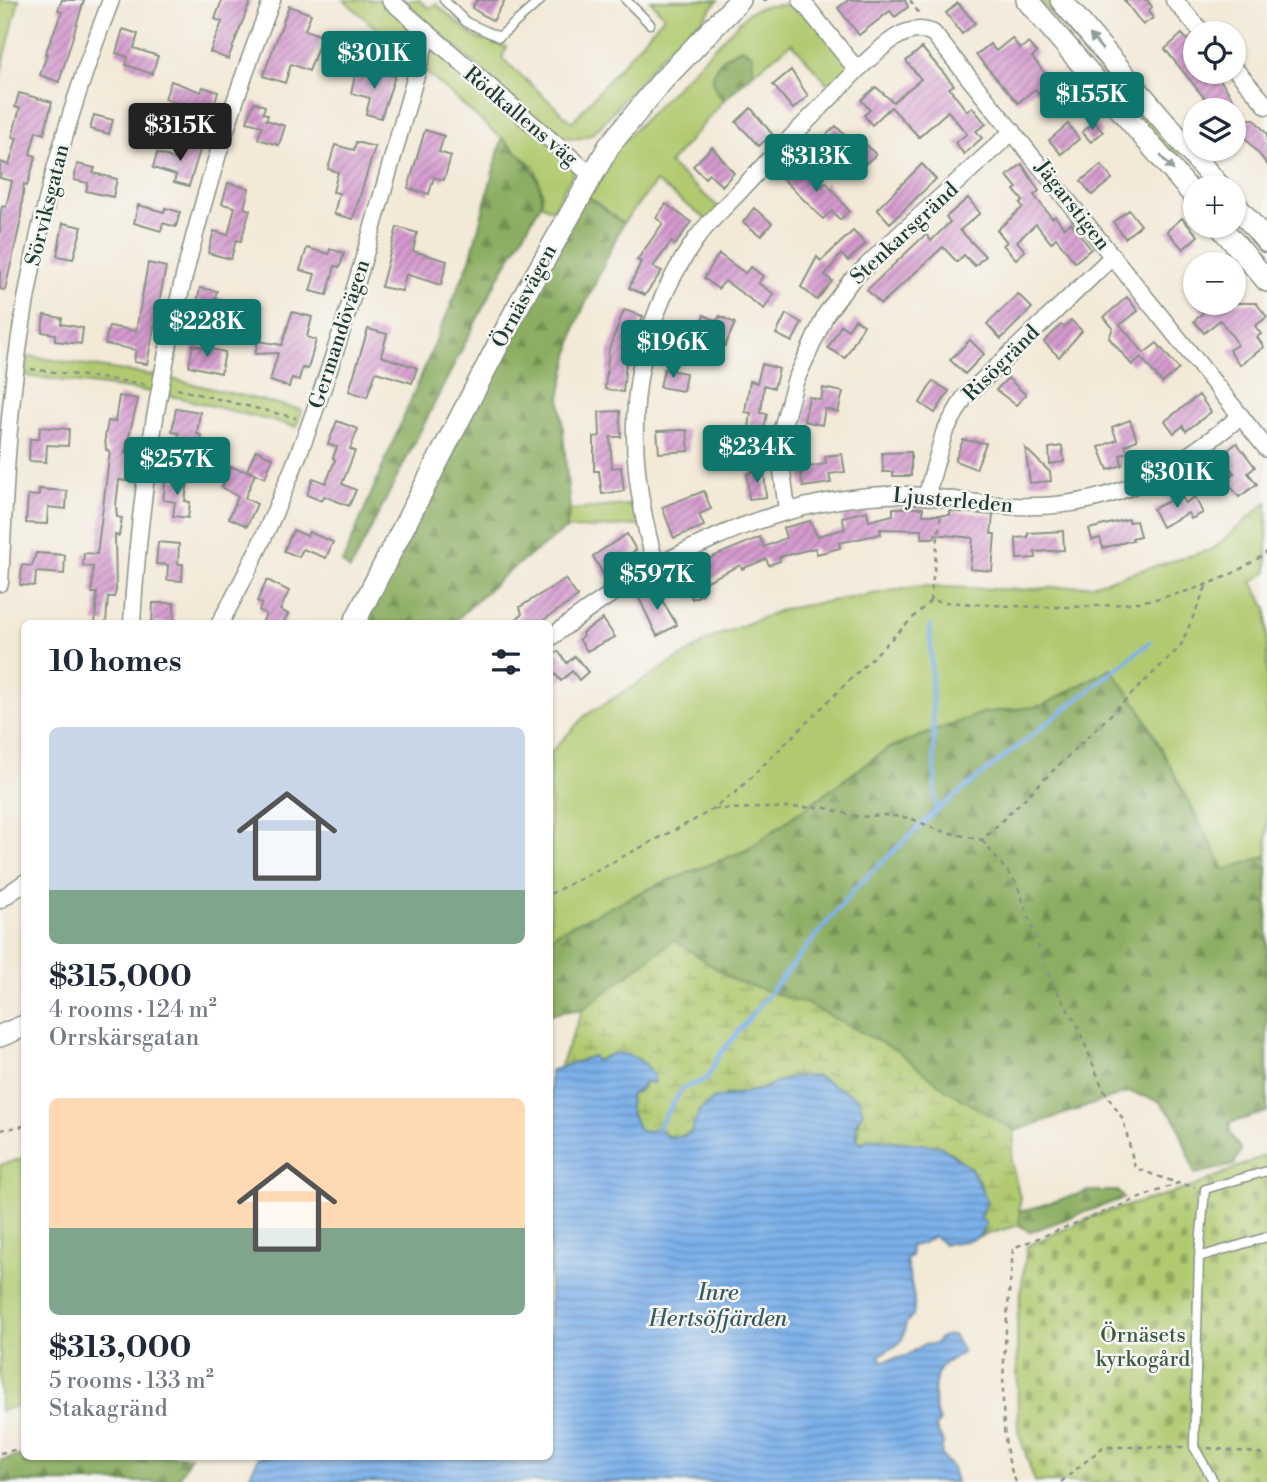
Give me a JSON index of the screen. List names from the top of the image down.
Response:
{
  "streets": {
    "street": [
      "Rödkallens väg",
      "Sörviksgatan",
      "Jägarstigen",
      "Stenkarsgränd",
      "Örnäsvägen",
      "Germandövägen",
      "Risögränd",
      "Ljusterleden"
    ]
  },
  "crossings": [
    ["Rödkallens väg", "Örnäsvägen"],
    ["Rödkallens väg", "Germandövägen"],
    ["Jägarstigen", "Stenkarsgränd"],
    ["Jägarstigen", "Risögränd"],
    ["Jägarstigen", "Ljusterleden"],
    ["Stenkarsgränd", "Ljusterleden"],
    ["Risögränd", "Ljusterleden"]
  ],
  "water": ["Inre Hertsöfjärden"],
  "parks": ["Örnäsets kyrkogård"],
  "page": {
    "map_buttons": ["+", "−"],
    "price": [
      "$301K",
      "$155K",
      "$315K",
      "$313K",
      "$228K",
      "$196K",
      "$234K",
      "$257K",
      "$301K",
      "$597K"
    ],
    "heading": "10 homes",
    "list": [
      {
        "name": "$315,000",
        "note": "4 rooms · 124 m² · Orrskärsgatan"
      },
      {
        "name": "$313,000",
        "note": "5 rooms · 133 m² · Stakagränd"
      }
    ]
  }
}
